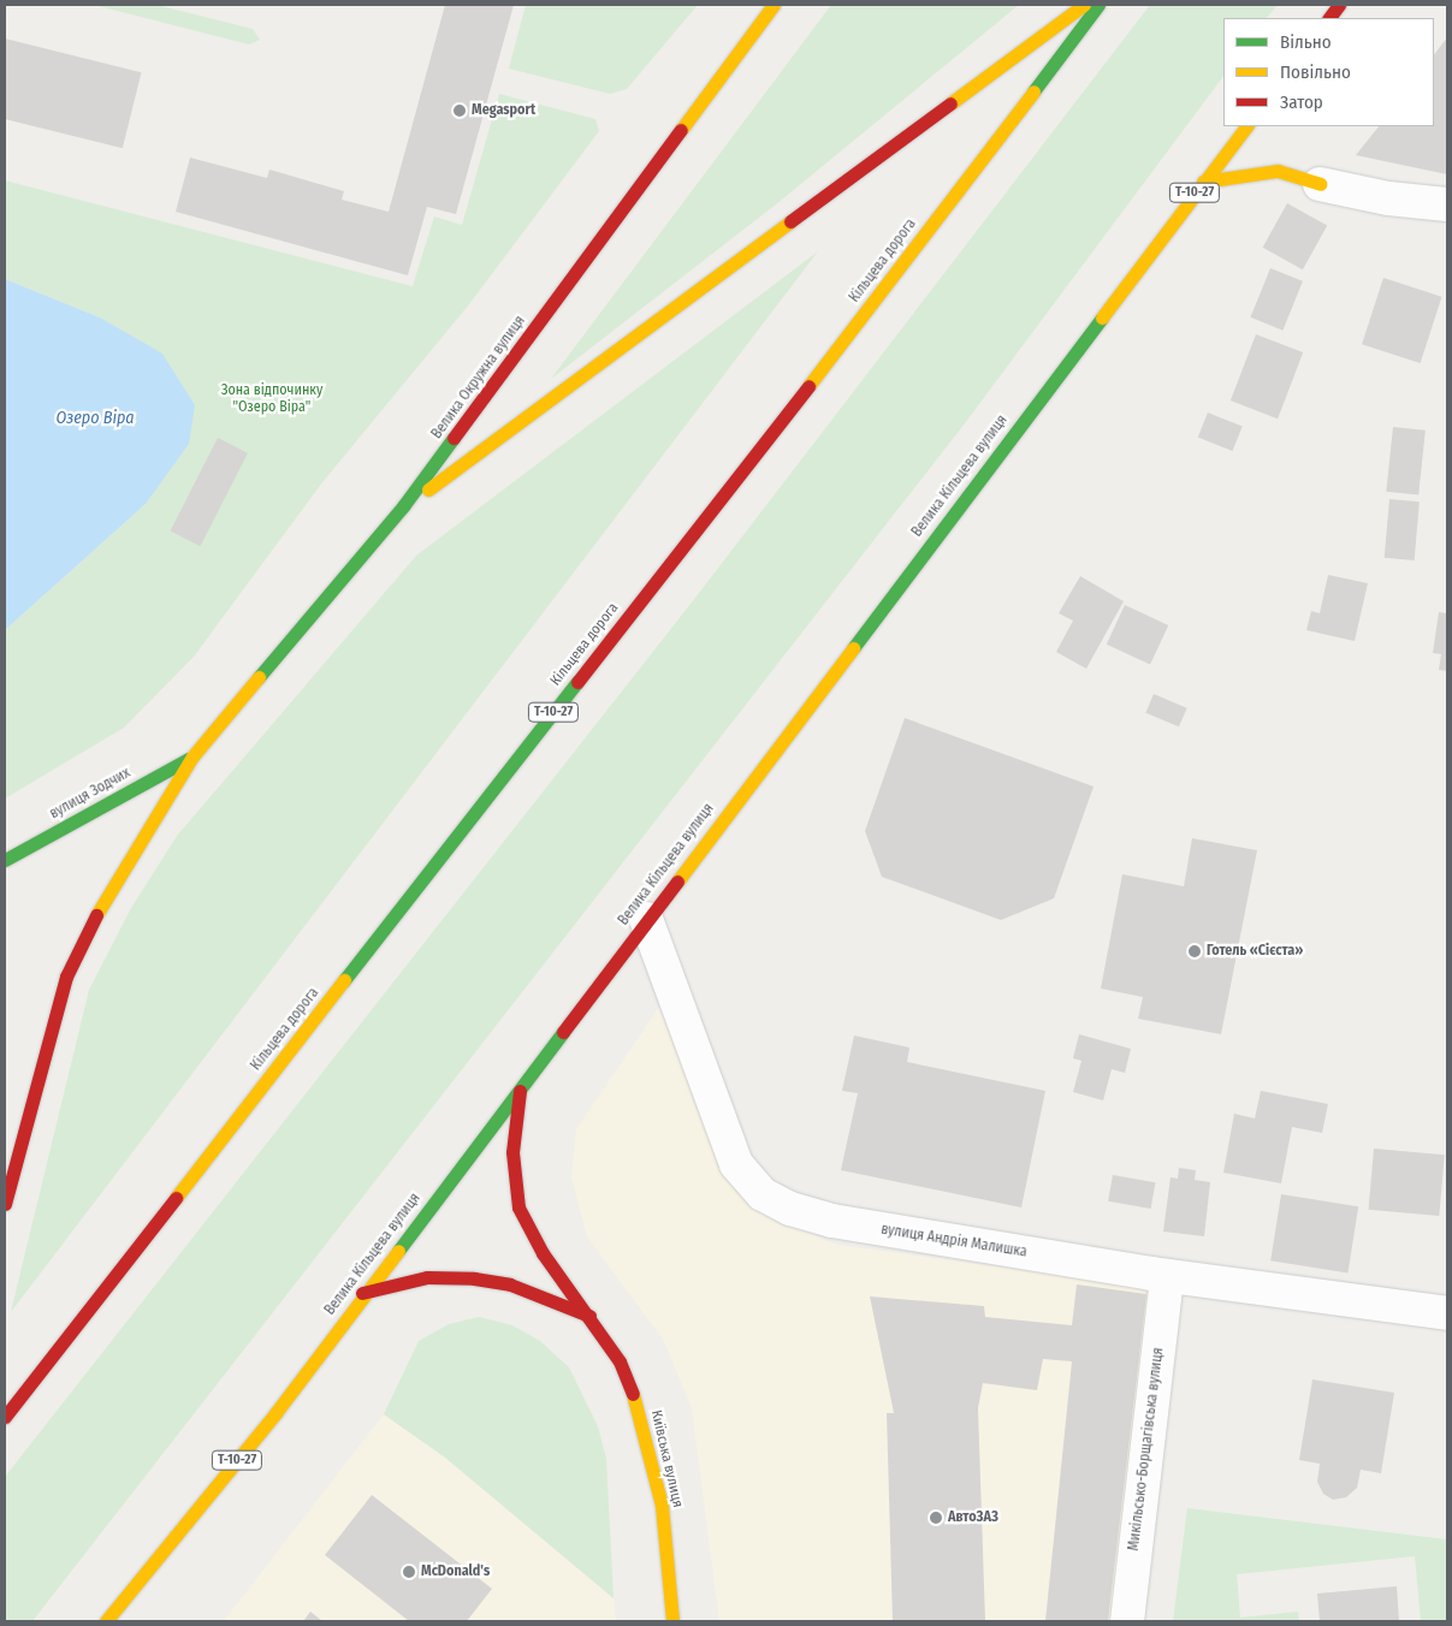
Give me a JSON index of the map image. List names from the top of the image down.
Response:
{
  "streets": {
    "main road": [
      "Т-10-27",
      "Кільцева дорога",
      "Велика Окружна вулиця",
      "Велика Кільцева вулиця",
      "вулиця Зодчих",
      "Київська вулиця"
    ],
    "street": ["вулиця Андрія Малишка", "Микільсько-Борщагівська вулиця"]
  },
  "crossings": [
    ["Велика Окружна вулиця", "вулиця Зодчих"],
    ["Велика Кільцева вулиця", "вулиця Андрія Малишка"],
    ["Велика Кільцева вулиця", "Київська вулиця"],
    ["вулиця Андрія Малишка", "Микільсько-Борщагівська вулиця"]
  ],
  "water": ["Озеро Віра"],
  "parks": ["Зона відпочинку \"Озеро Віра\""],
  "places": [
    "Megasport",
    "Готель «Сієста»",
    "АвтоЗАЗ",
    "McDonald's"
  ],
  "legend": ["Вільно", "Повільно", "Затор"]
}
